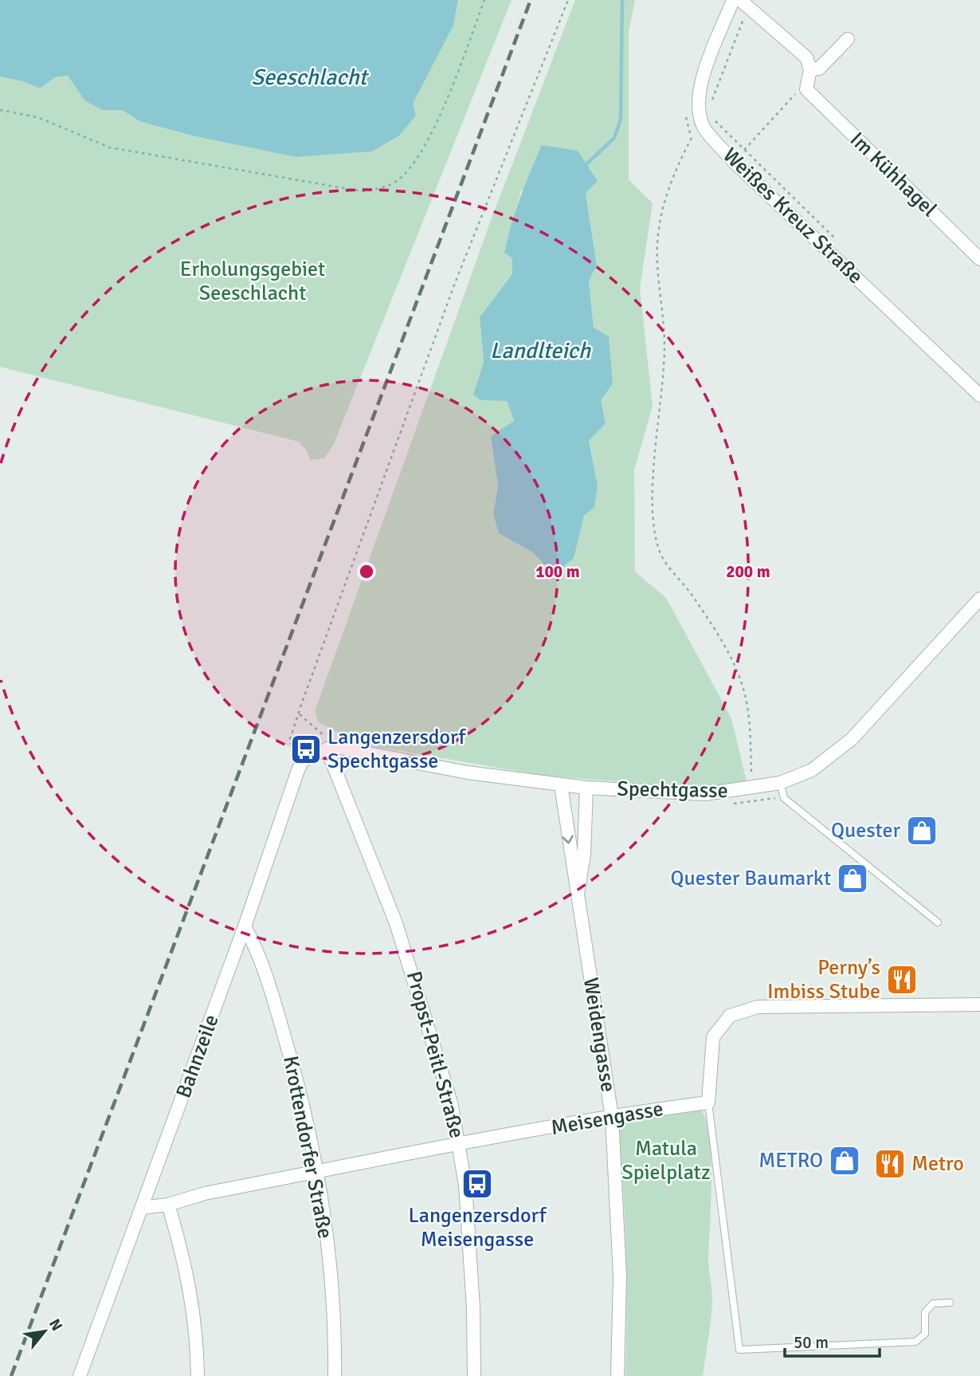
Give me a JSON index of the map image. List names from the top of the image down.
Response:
{
  "streets": {
    "street": [
      "Im Kühhagel",
      "Weißes Kreuz Straße",
      "Spechtgasse",
      "Weidengasse",
      "Propst-Peitl-Straße",
      "Bahnzeile",
      "Meisengasse",
      "Krottendorfer Straße"
    ]
  },
  "crossings": [
    ["Spechtgasse", "Weidengasse"],
    ["Spechtgasse", "Propst-Peitl-Straße"],
    ["Weidengasse", "Meisengasse"],
    ["Propst-Peitl-Straße", "Meisengasse"],
    ["Bahnzeile", "Meisengasse"],
    ["Bahnzeile", "Krottendorfer Straße"],
    ["Meisengasse", "Krottendorfer Straße"]
  ],
  "water": ["Seeschlacht", "Landlteich"],
  "parks": ["Erholungsgebiet Seeschlacht", "Matula Spielplatz"],
  "places": {
    "bus stop": ["Langenzersdorf Spechtgasse", "Langenzersdorf Meisengasse"],
    "shop": ["Quester", "Quester Baumarkt", "METRO"],
    "restaurant": ["Perny’s Imbiss Stube", "Metro"]
  },
  "scale_bar": "50 m",
  "north": "top right",
  "rings": ["100 m", "200 m"]
}
